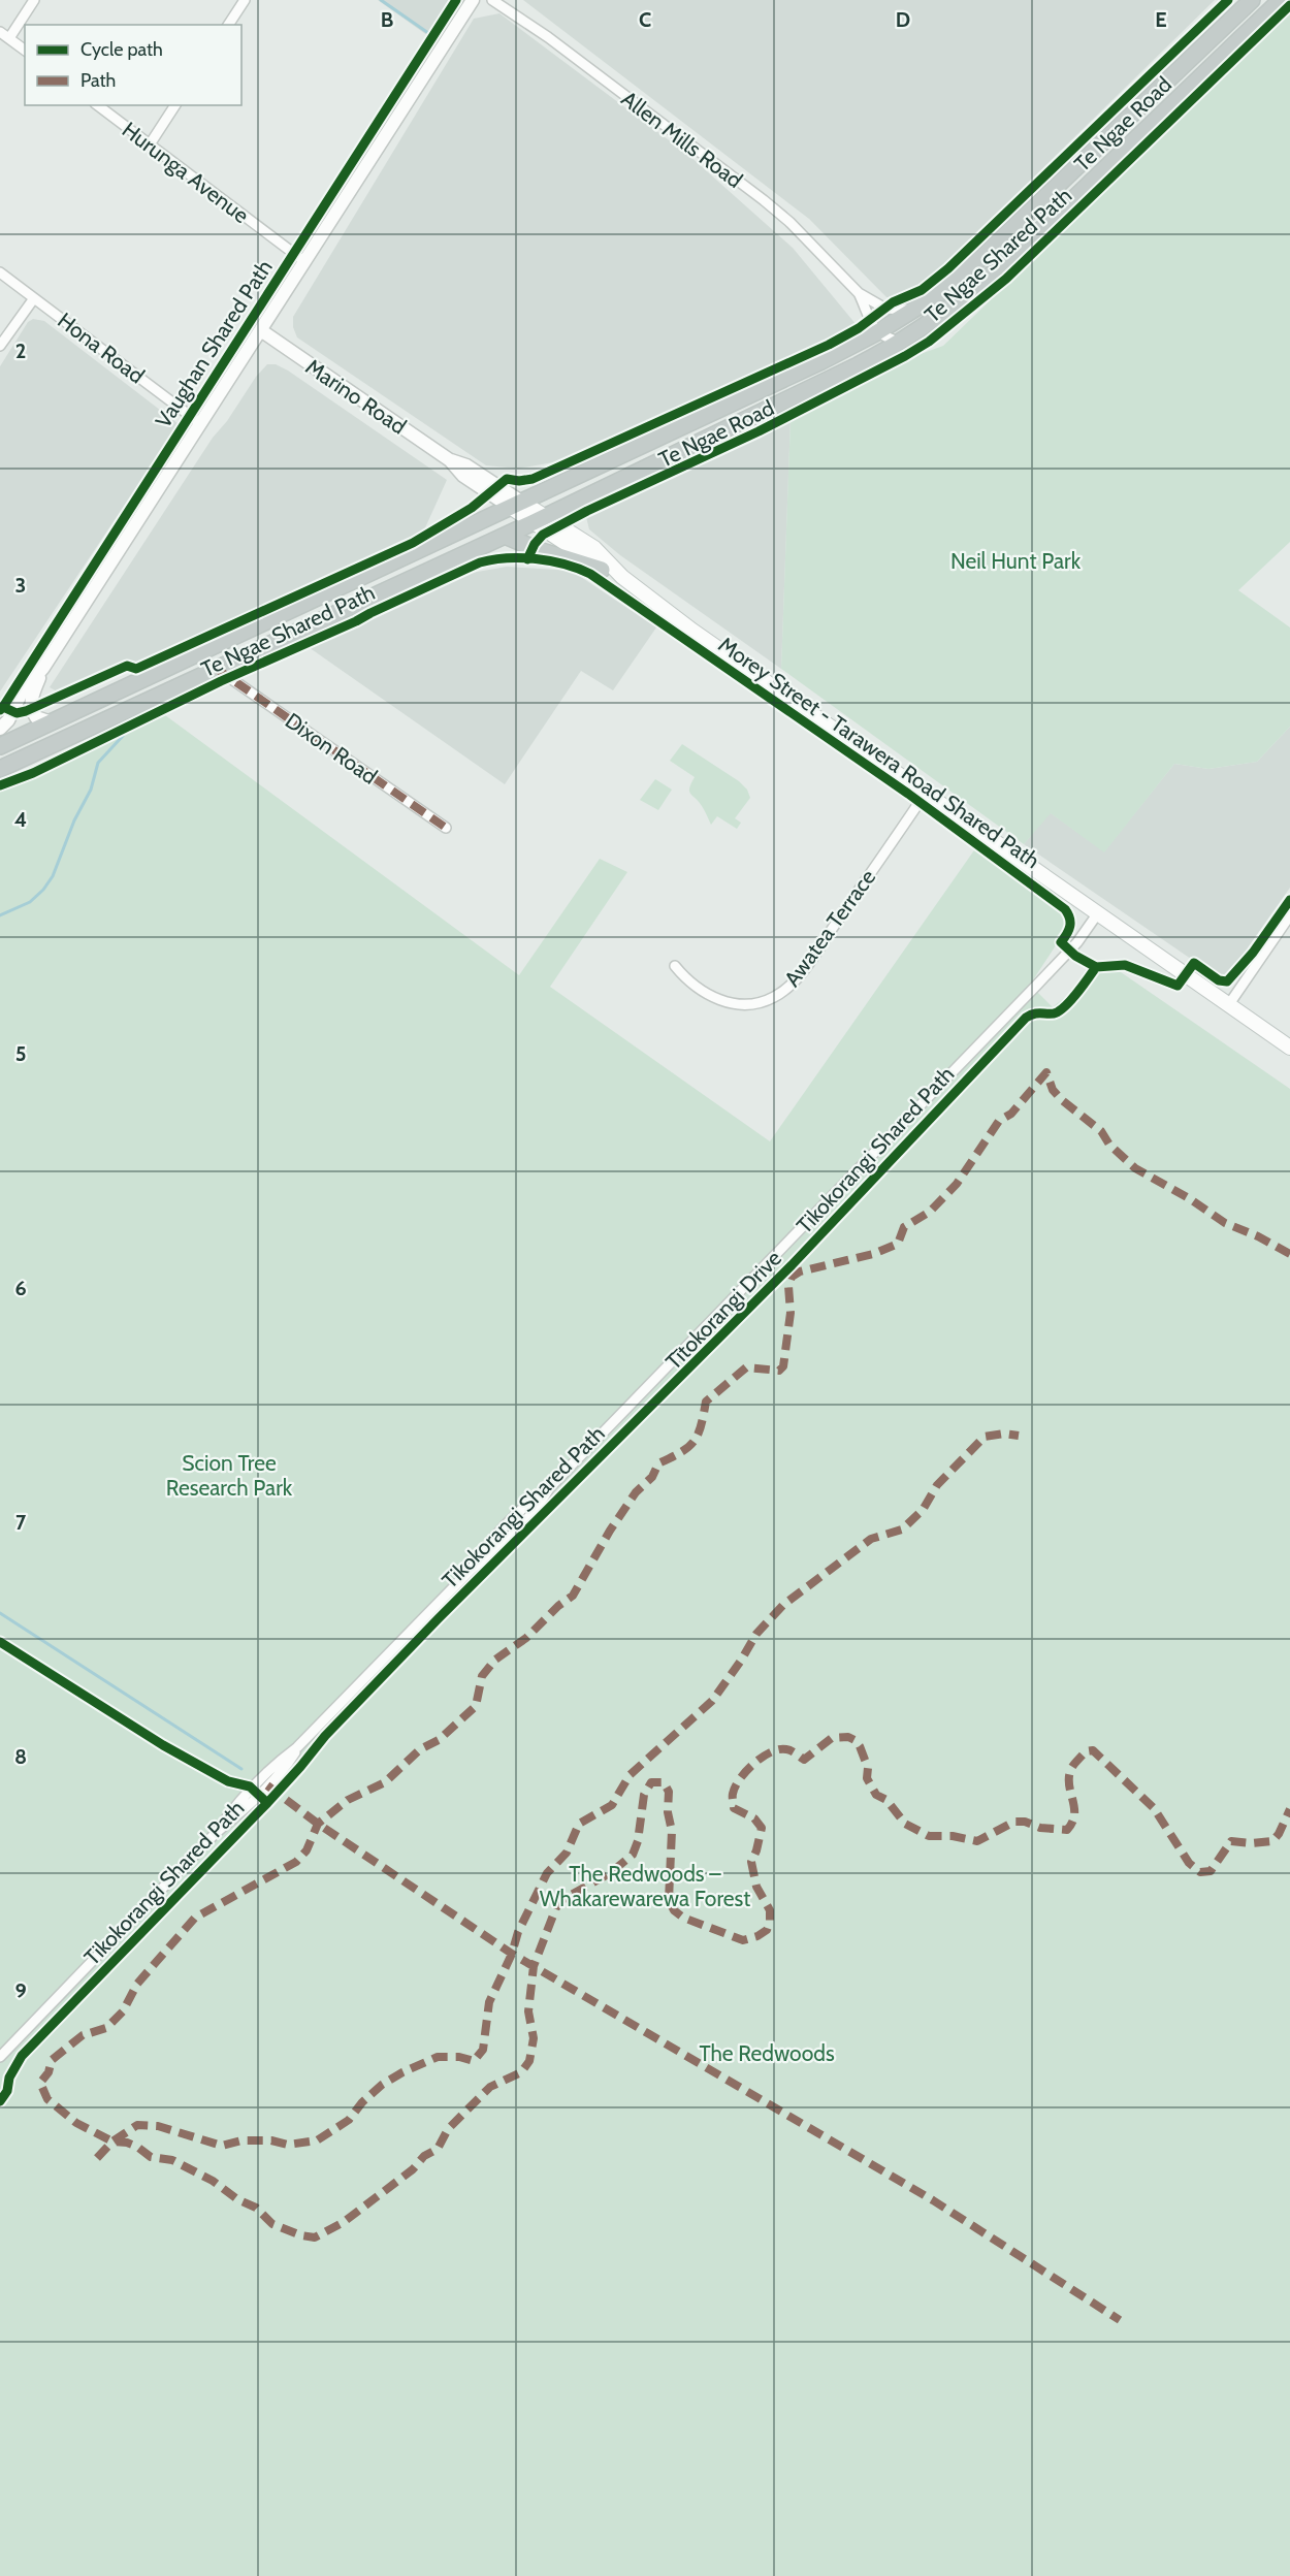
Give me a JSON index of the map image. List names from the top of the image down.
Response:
{
  "streets": {
    "highway": ["Te Ngae Road"],
    "street": [
      "Allen Mills Road",
      "Hurunga Avenue",
      "Hona Road",
      "Marino Road",
      "Dixon Road",
      "Awatea Terrace",
      "Tītokorangi Drive"
    ],
    "cycle path": ["Te Ngae Shared Path", "Vaughan Shared Path", "Tikokorangi Shared Path"]
  },
  "crossings": [
    ["Te Ngae Road", "Allen Mills Road"],
    ["Te Ngae Road", "Marino Road"],
    ["Te Ngae Road", "Dixon Road"]
  ],
  "parks": [
    "Neil Hunt Park",
    "Scion Tree Research Park",
    "The Redwoods – Whakarewarewa Forest",
    "The Redwoods"
  ],
  "legend": ["Cycle path", "Path"],
  "grid": {
    "columns": [
      "B",
      "C",
      "D",
      "E"
    ],
    "rows": [
      "2",
      "3",
      "4",
      "5",
      "6",
      "7",
      "8",
      "9"
    ]
  }
}
